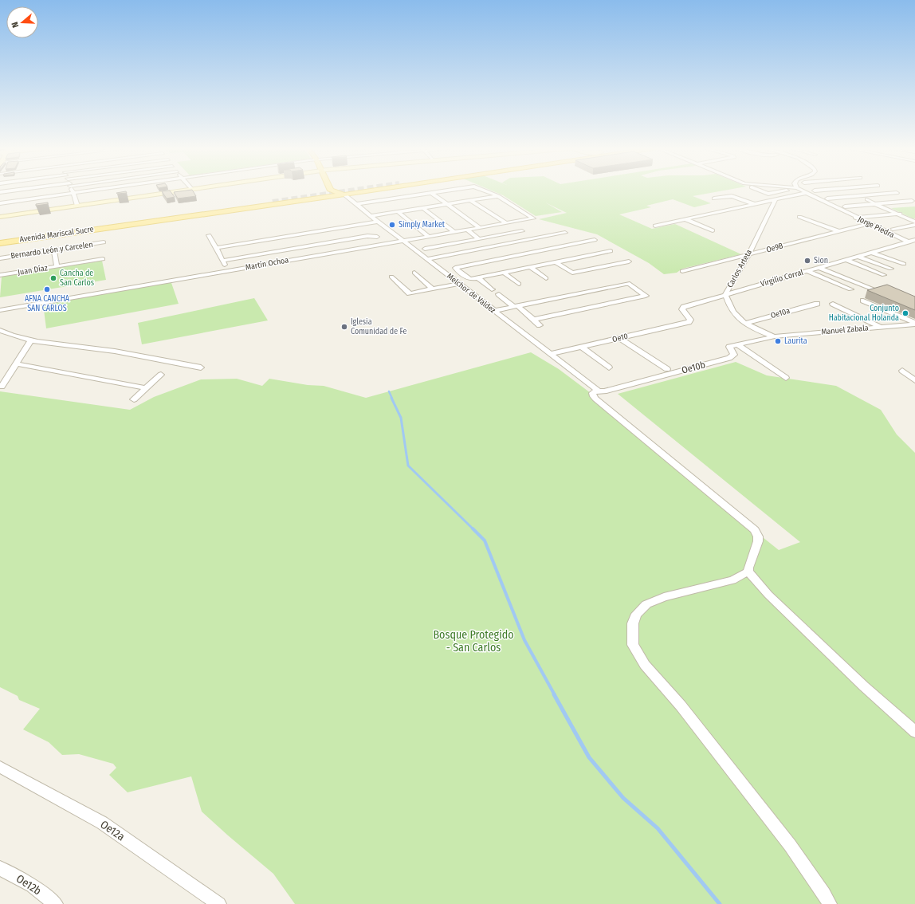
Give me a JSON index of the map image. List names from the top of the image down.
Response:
{
  "streets": {
    "main road": ["Avenida Mariscal Sucre"],
    "street": [
      "Jorge Piedra",
      "Oe9B",
      "Bernardo León y Carcelen",
      "Martín Ochoa",
      "Carlos Arteta",
      "Juan Díaz",
      "Virgilio Corral",
      "Melchor de Valdez",
      "Oe10a",
      "Manuel Zabala",
      "Oe10",
      "Oe10b",
      "Oe12a",
      "Oe12b"
    ]
  },
  "crossings": [
    ["Jorge Piedra", "Oe9B"],
    ["Jorge Piedra", "Virgilio Corral"],
    ["Avenida Mariscal Sucre", "Melchor de Valdez"],
    ["Oe9B", "Carlos Arteta"],
    ["Martín Ochoa", "Melchor de Valdez"],
    ["Carlos Arteta", "Virgilio Corral"],
    ["Carlos Arteta", "Oe10a"],
    ["Carlos Arteta", "Manuel Zabala"],
    ["Virgilio Corral", "Oe10"],
    ["Melchor de Valdez", "Oe10"],
    ["Melchor de Valdez", "Oe10b"]
  ],
  "parks": ["Bosque Protegido - San Carlos"],
  "places": [
    "Simply Market",
    "Sion",
    "Cancha de San Carlos",
    "AFNA CANCHA SAN CARLOS",
    "Conjunto Habitacional Holanda",
    "Iglesia Comunidad de Fe",
    "Laurita"
  ],
  "north": "left"
}
